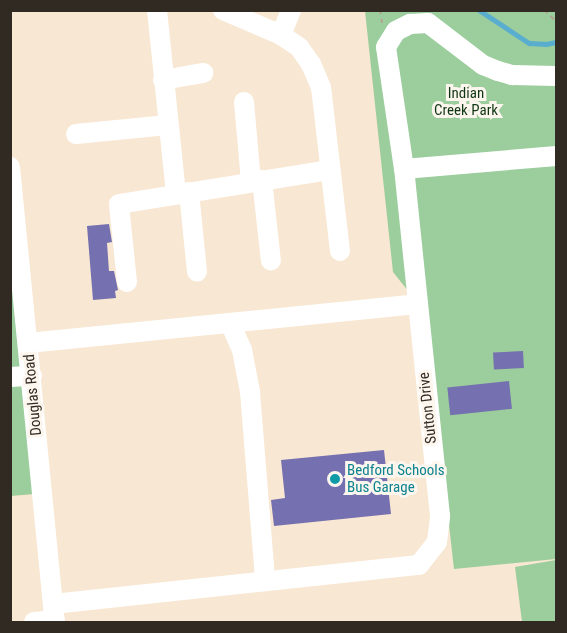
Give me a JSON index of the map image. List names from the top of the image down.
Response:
{
  "streets": {
    "street": ["Douglas Road", "Sutton Drive"]
  },
  "crossings": [
    ["Douglas Road", "Sutton Drive"]
  ],
  "parks": ["Indian Creek Park"],
  "places": ["Bedford Schools Bus Garage"]
}
